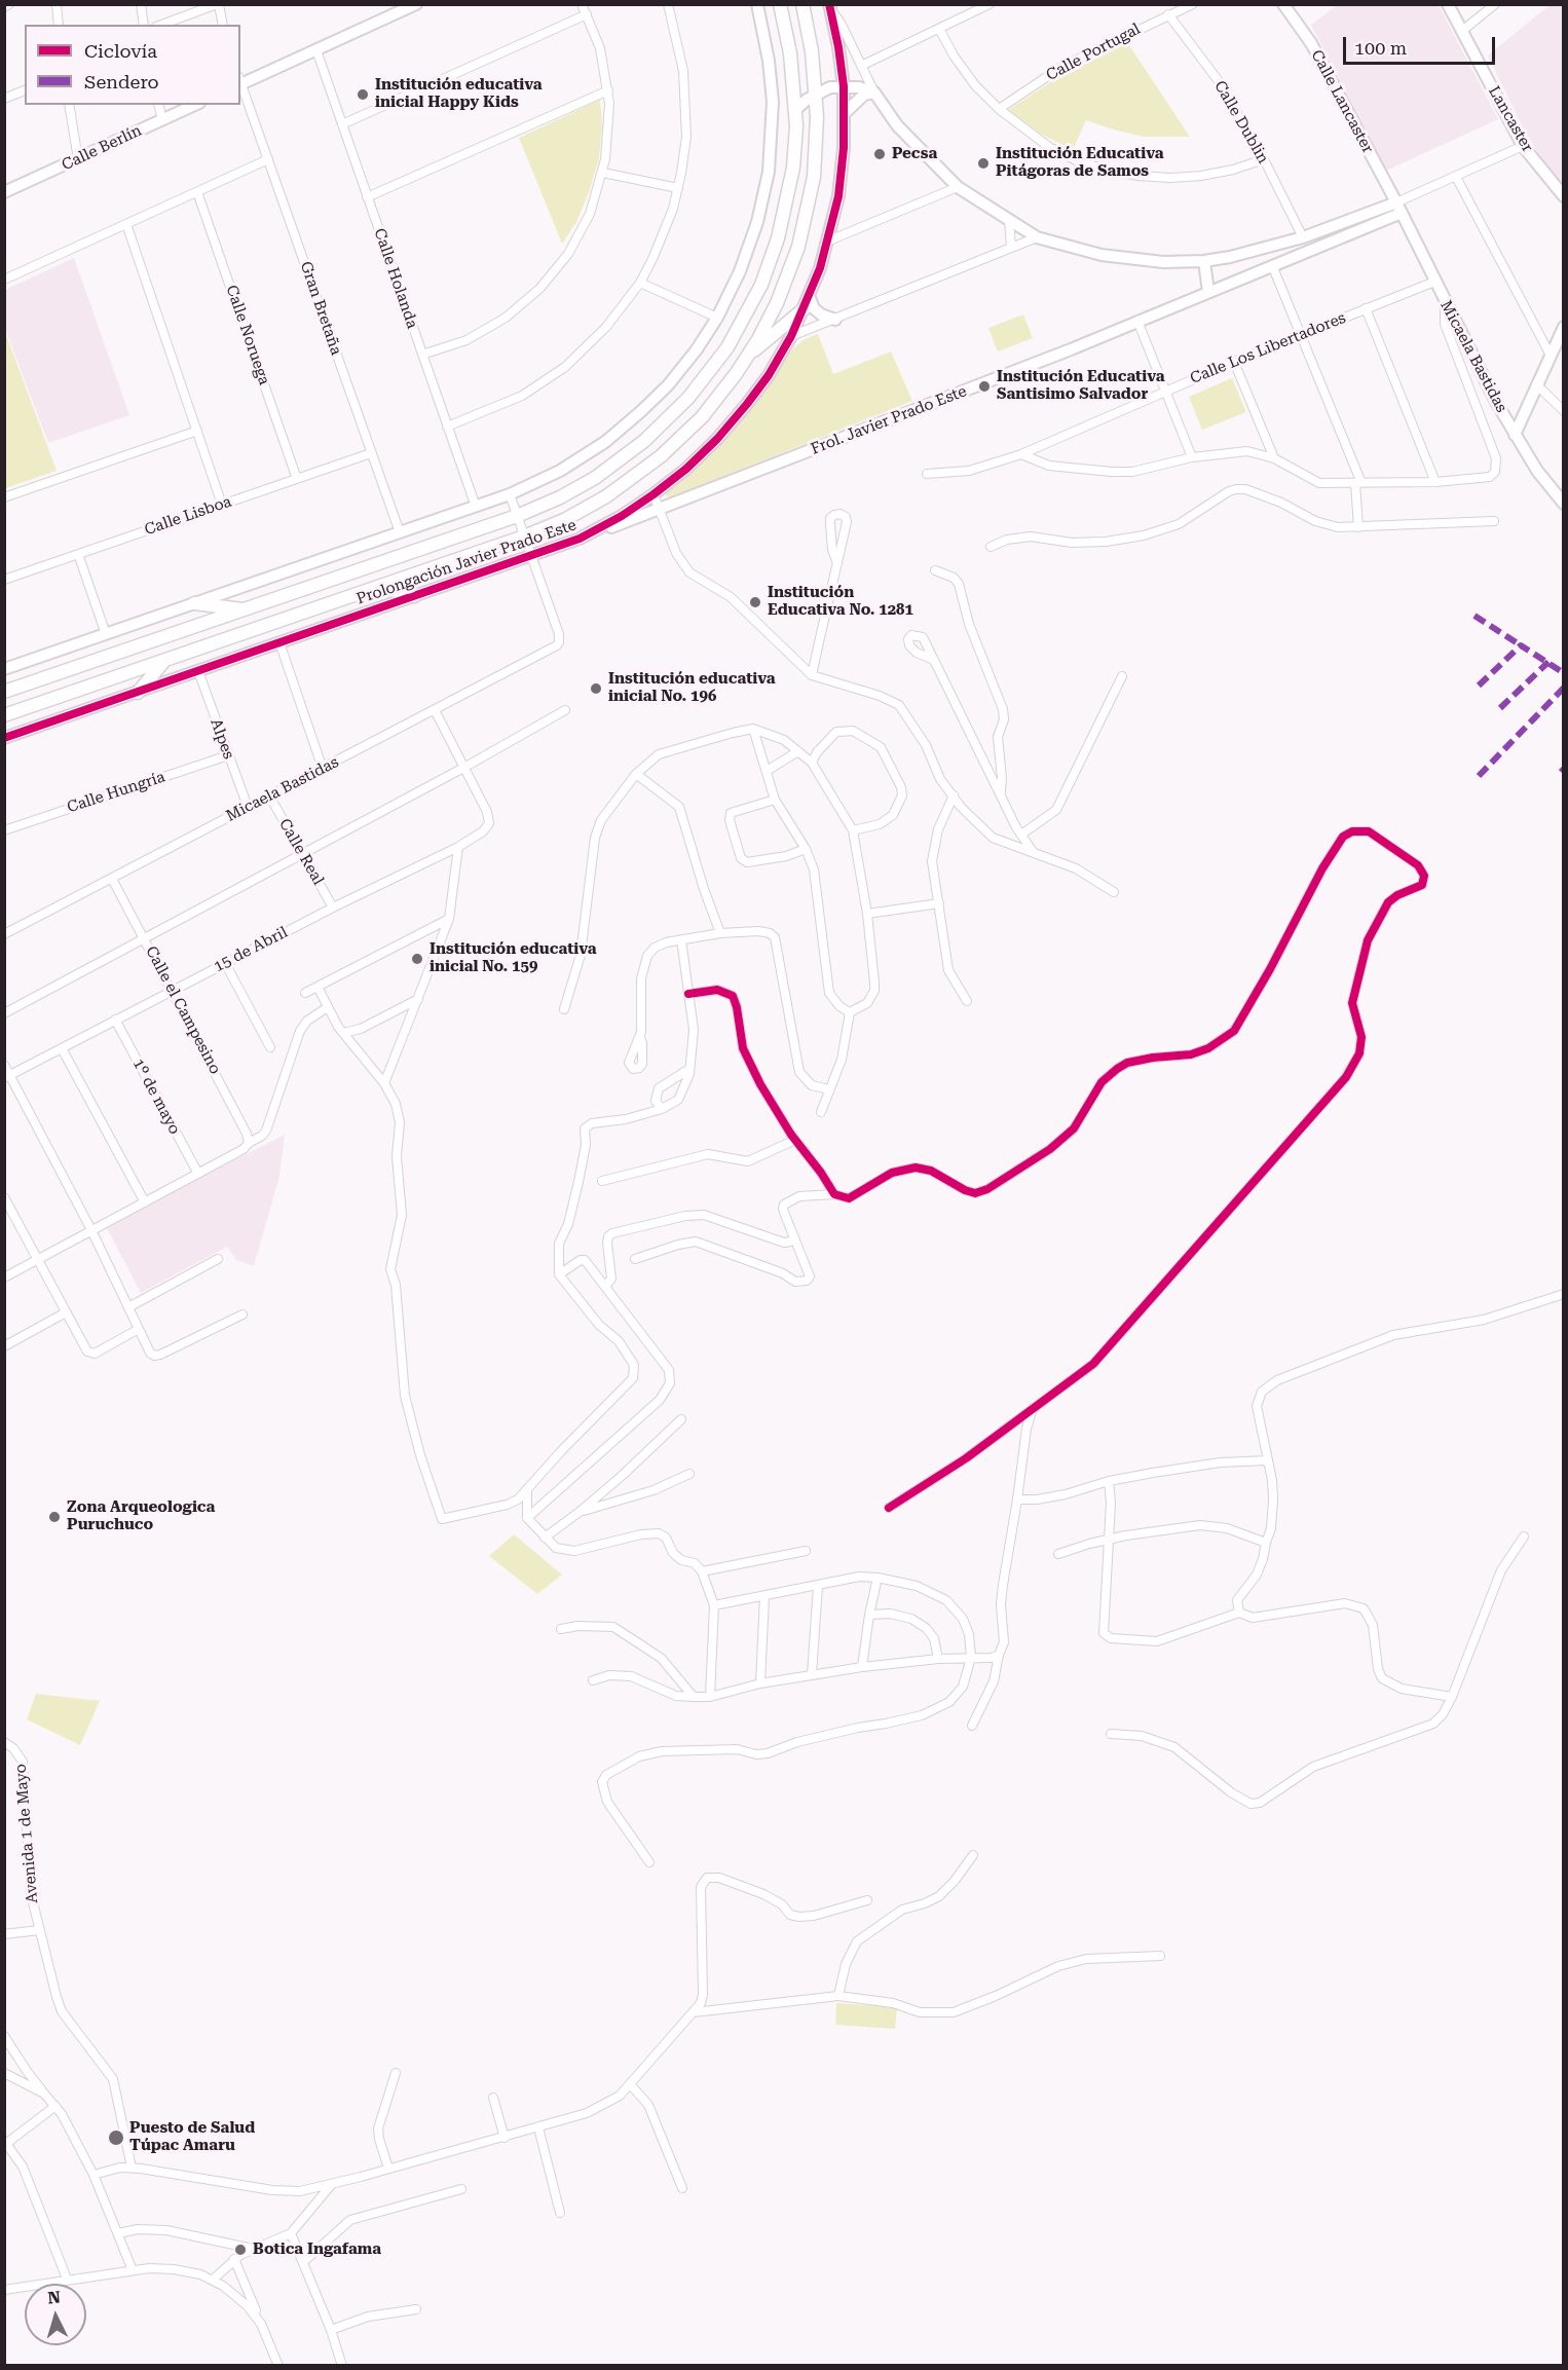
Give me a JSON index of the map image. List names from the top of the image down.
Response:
{
  "streets": {
    "main road": ["Prolongación Javier Prado Este"],
    "street": [
      "Calle Portugal",
      "Calle Lancaster",
      "Lancaster",
      "Calle Dublin",
      "Calle Berlín",
      "Calle Holanda",
      "Gran Bretaña",
      "Calle Noruega",
      "Calle Los Libertadores",
      "Micaela Bastidas",
      "Frol. Javier Prado Este",
      "Calle Lisboa",
      "Alpes",
      "Calle Hungría",
      "Calle Real",
      "15 de Abril",
      "Calle el Campesino",
      "1º de mayo",
      "Avenida 1 de Mayo"
    ]
  },
  "crossings": [
    ["Calle Portugal", "Calle Dublin"],
    ["Calle Lancaster", "Micaela Bastidas"],
    ["Calle Lancaster", "Frol. Javier Prado Este"],
    ["Gran Bretaña", "Calle Lisboa"],
    ["Calle Noruega", "Calle Lisboa"],
    ["Calle Los Libertadores", "Micaela Bastidas"],
    ["Micaela Bastidas", "Frol. Javier Prado Este"],
    ["Micaela Bastidas", "Prolongación Javier Prado Este"],
    ["Micaela Bastidas", "Alpes"],
    ["Micaela Bastidas", "Calle Real"],
    ["Micaela Bastidas", "Calle el Campesino"],
    ["Frol. Javier Prado Este", "Prolongación Javier Prado Este"],
    ["Prolongación Javier Prado Este", "Alpes"],
    ["Alpes", "Calle Hungría"],
    ["Calle Real", "15 de Abril"],
    ["15 de Abril", "Calle el Campesino"],
    ["15 de Abril", "1º de mayo"]
  ],
  "places": [
    "Institución educativa inicial Happy Kids",
    "Pecsa",
    "Institución Educativa Pitágoras de Samos",
    "Institución Educativa Santisimo Salvador",
    "Institución Educativa No. 1281",
    "Institución educativa inicial No. 196",
    "Institución educativa inicial No. 159",
    "Zona Arqueologica Puruchuco",
    "Puesto de Salud Túpac Amaru",
    "Botica Ingafama"
  ],
  "legend": ["Ciclovía", "Sendero"],
  "scale_bar": "100 m",
  "north": "top"
}
